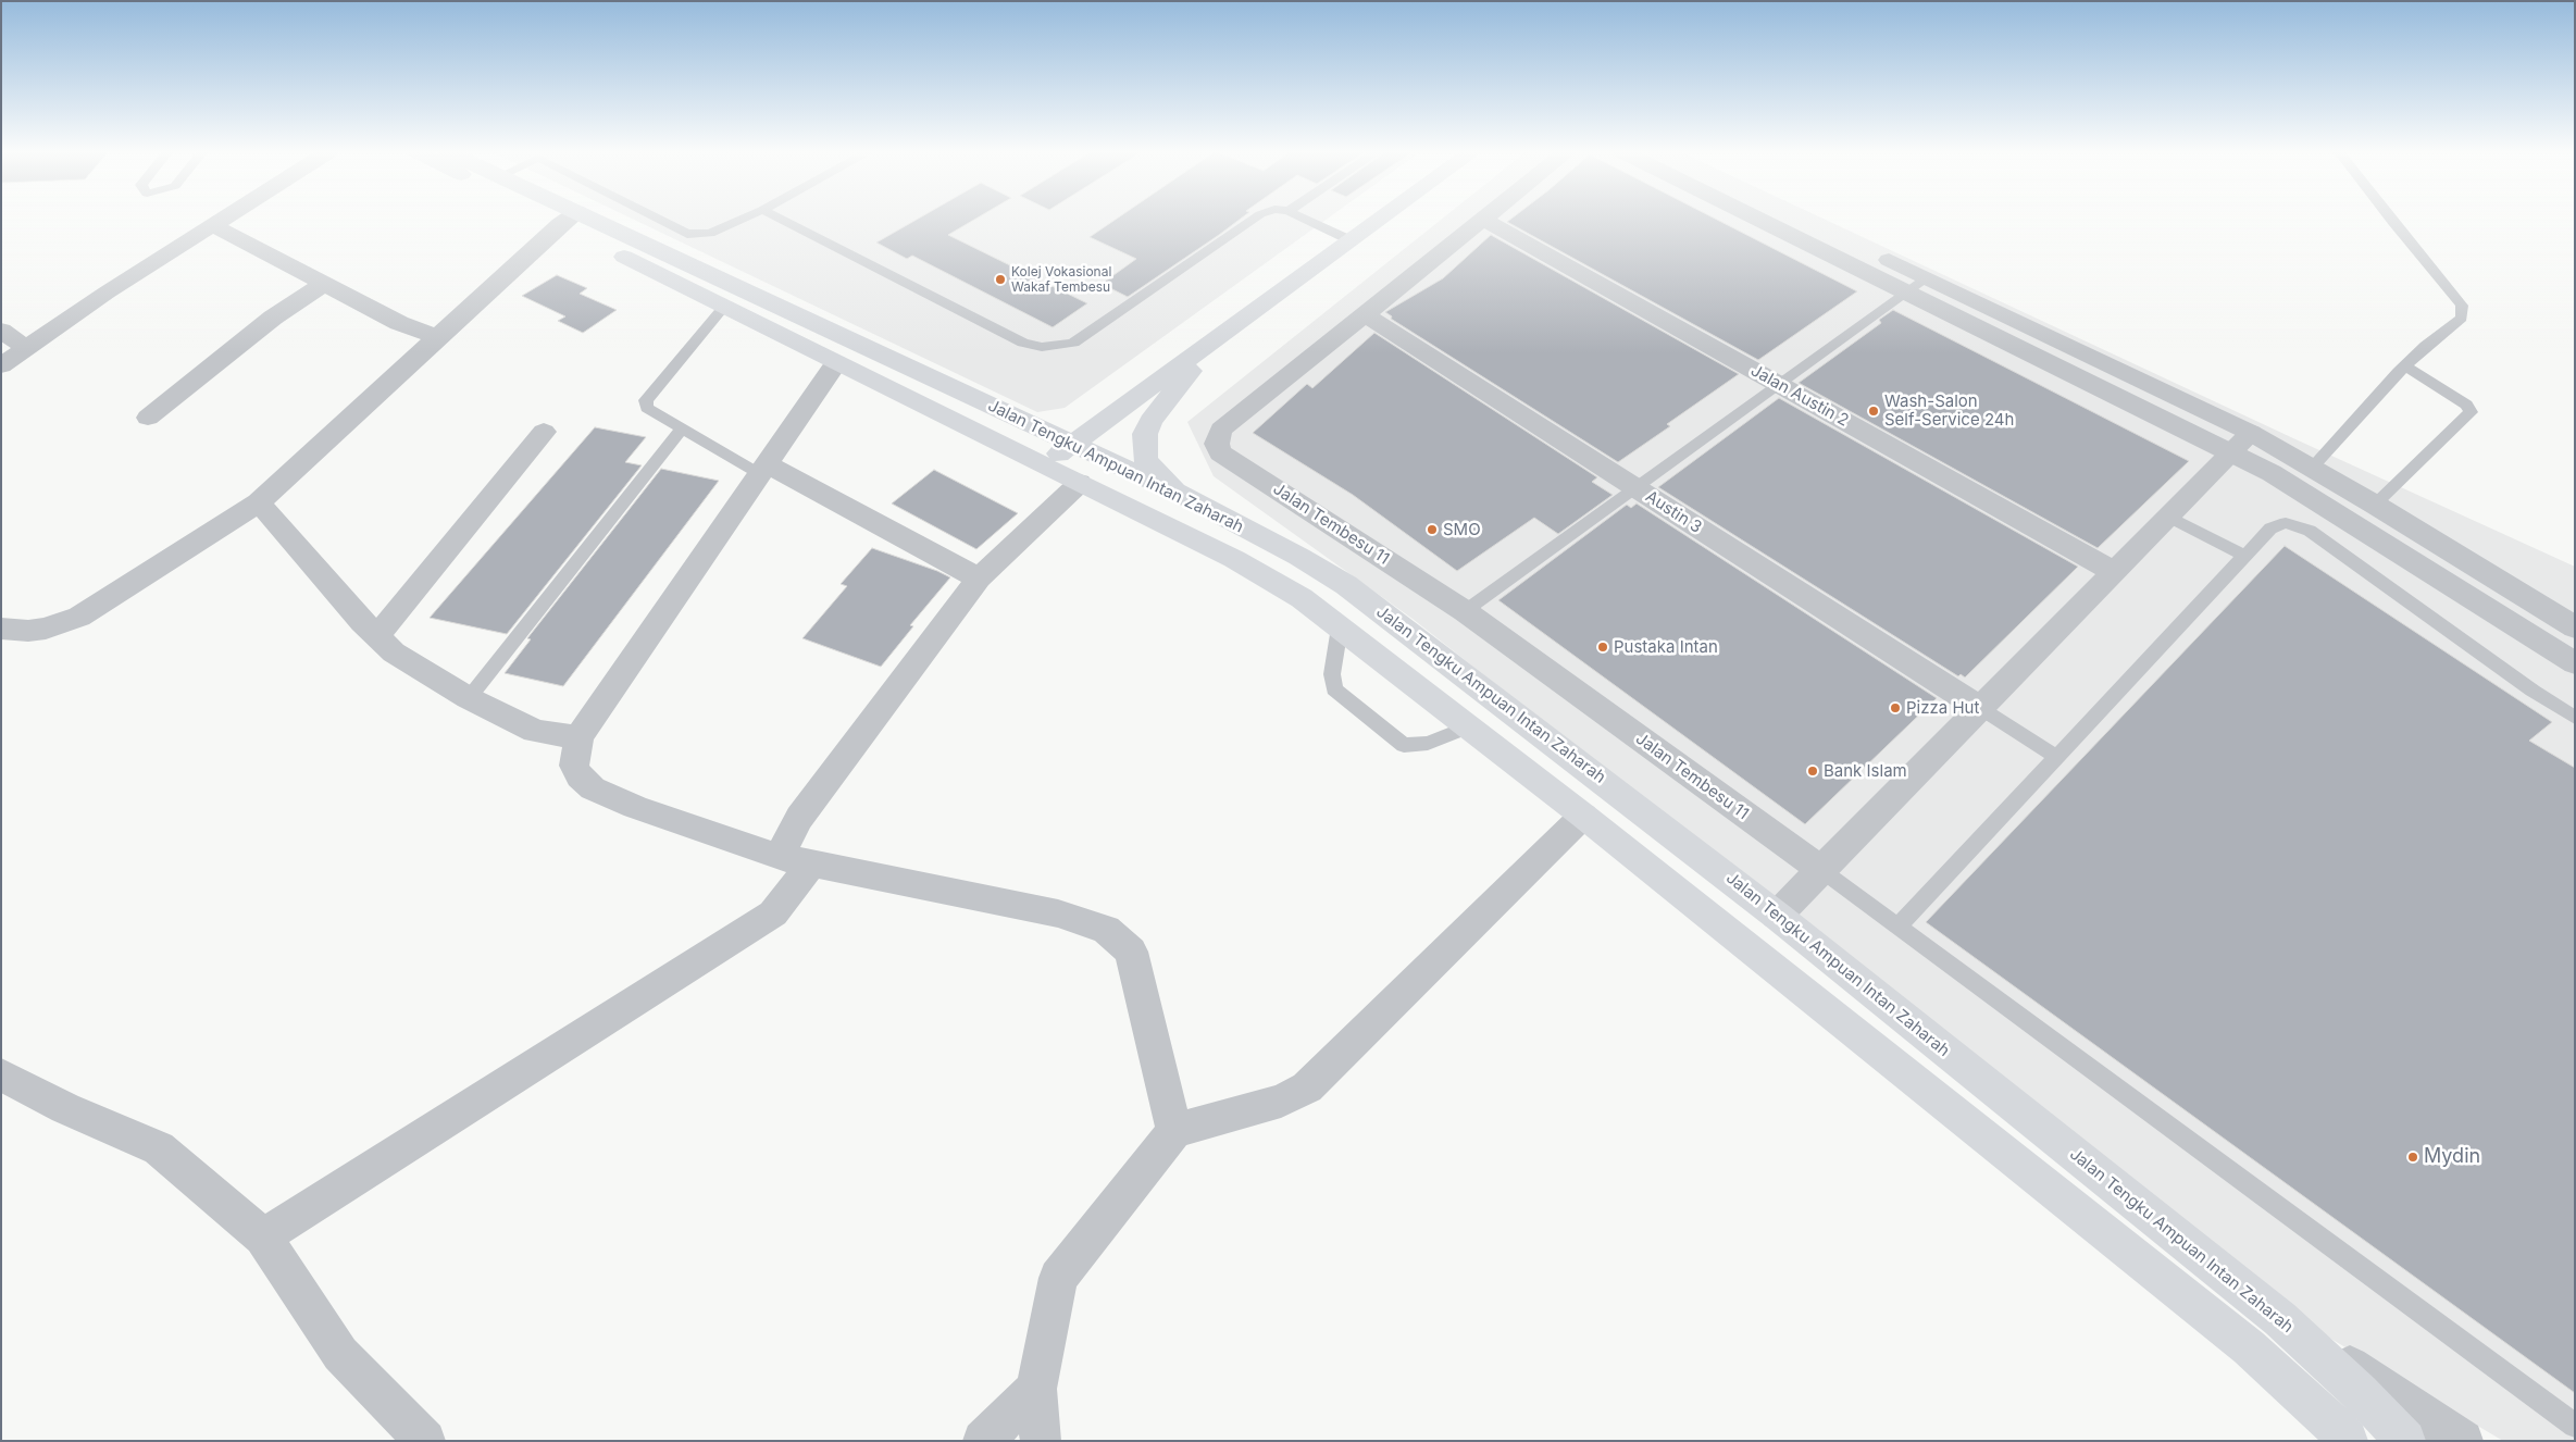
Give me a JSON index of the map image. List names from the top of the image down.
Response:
{
  "streets": {
    "main road": ["Jalan Tengku Ampuan Intan Zaharah"],
    "street": ["Jalan Austin 2", "Austin 3", "Jalan Tembesu 11"]
  },
  "crossings": [
    ["Jalan Austin 2", "Jalan Tembesu 11"],
    ["Austin 3", "Jalan Tembesu 11"]
  ],
  "places": [
    "Kolej Vokasional Wakaf Tembesu",
    "Wash-Salon Self-Service 24h",
    "SMO",
    "Pustaka Intan",
    "Pizza Hut",
    "Bank Islam",
    "Mydin"
  ]
}
